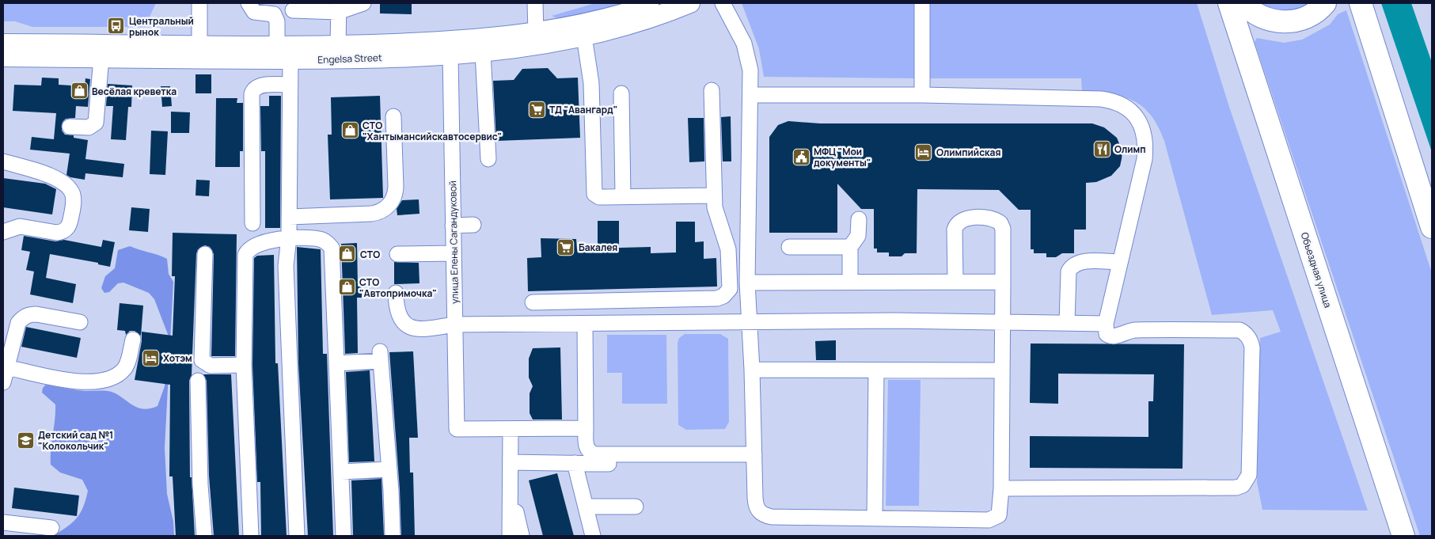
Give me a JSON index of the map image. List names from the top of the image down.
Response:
{
  "streets": {
    "highway": ["Объездная улица"],
    "main road": ["Engelsa Street"],
    "street": ["улица Елены Сагандуковой"]
  },
  "crossings": [
    ["Engelsa Street", "улица Елены Сагандуковой"]
  ],
  "places": {
    "bus stop": ["Центральный рынок"],
    "shop": [
      "Весёлая креветка",
      "СТО \"Хантымансийскавтосервис\"",
      "СТО",
      "СТО \"Автопримочка\""
    ],
    "supermarket": ["ТД \"Авангард\"", "Бакалея"],
    "restaurant": ["Олимп"],
    "hotel": ["Олимпийская", "Хотэм"],
    "public building": ["МФЦ \"Мои документы\""],
    "school or university": ["Детский сад №1 \"Колокольчик\""]
  }
}
